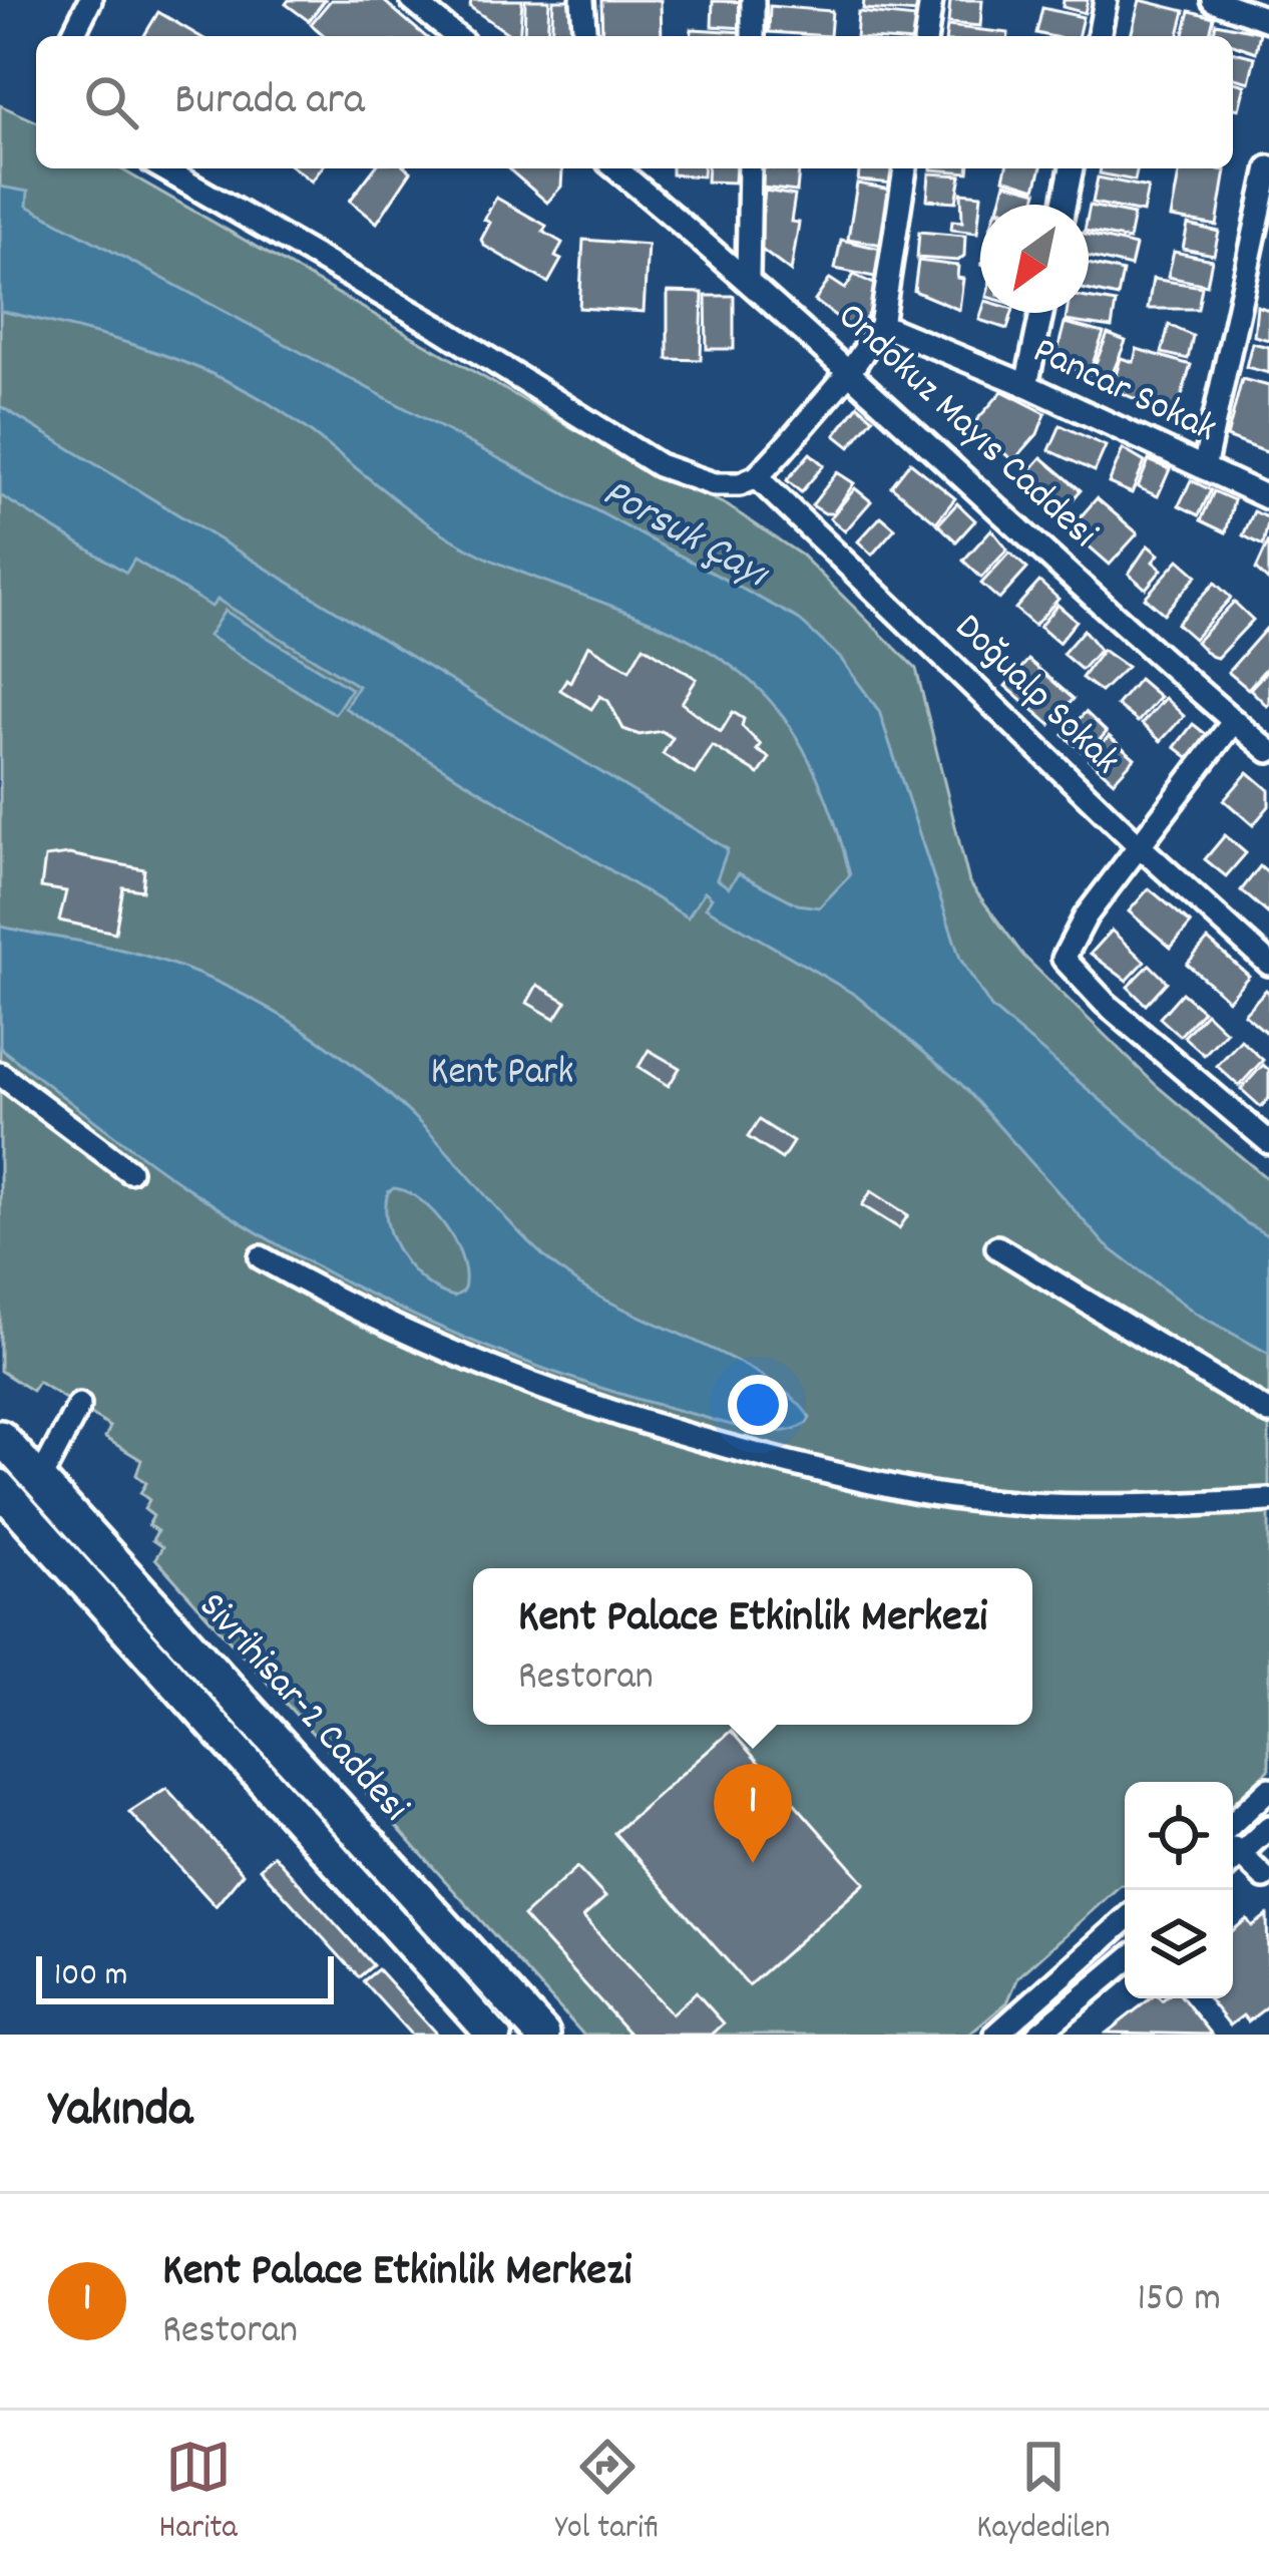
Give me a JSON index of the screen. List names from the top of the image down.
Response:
{
  "streets": {
    "main road": ["Sivrihisar-2 Caddesi"],
    "street": ["Pancar Sokak", "Ondokuz Mayıs Caddesi", "Doğualp Sokak"]
  },
  "water": ["Porsuk Çayı"],
  "parks": ["Kent Park"],
  "scale_bar": "100 m",
  "north": "bottom left",
  "page": {
    "search": "Burada ara",
    "popup": ["Kent Palace Etkinlik Merkezi", "Restoran"],
    "pins": "1",
    "scale": "100 m",
    "heading": "Yakında",
    "list": [
      {
        "mark": "1",
        "name": "Kent Palace Etkinlik Merkezi",
        "note": "Restoran",
        "value": "150 m"
      }
    ],
    "nav": ["Harita", "Yol tarifi", "Kaydedilen"]
  }
}
